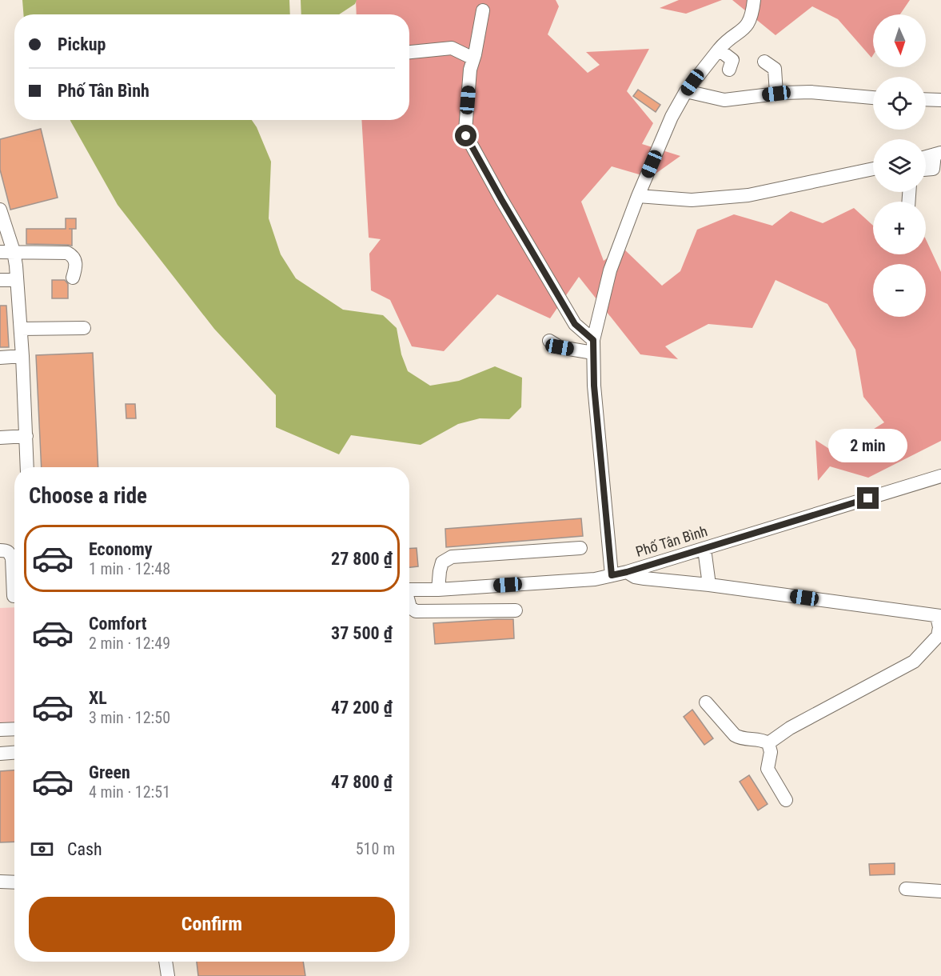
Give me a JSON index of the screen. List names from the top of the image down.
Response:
{
  "streets": {
    "street": ["Phố Tân Bình"]
  },
  "north": "bottom",
  "page": {
    "map_buttons": ["+", "−"],
    "banner": ["Pickup", "Phố Tân Bình"],
    "bubble": "2 min",
    "heading": "Choose a ride",
    "list": [
      {
        "name": "Economy",
        "note": "1 min · 12:48",
        "value": "27 800 ₫"
      },
      {
        "name": "Comfort",
        "note": "2 min · 12:49",
        "value": "37 500 ₫"
      },
      {
        "name": "XL",
        "note": "3 min · 12:50",
        "value": "47 200 ₫"
      },
      {
        "name": "Green",
        "note": "4 min · 12:51",
        "value": "47 800 ₫"
      }
    ],
    "pay": ["Cash", "510 m"],
    "buttons": "Confirm"
  }
}
